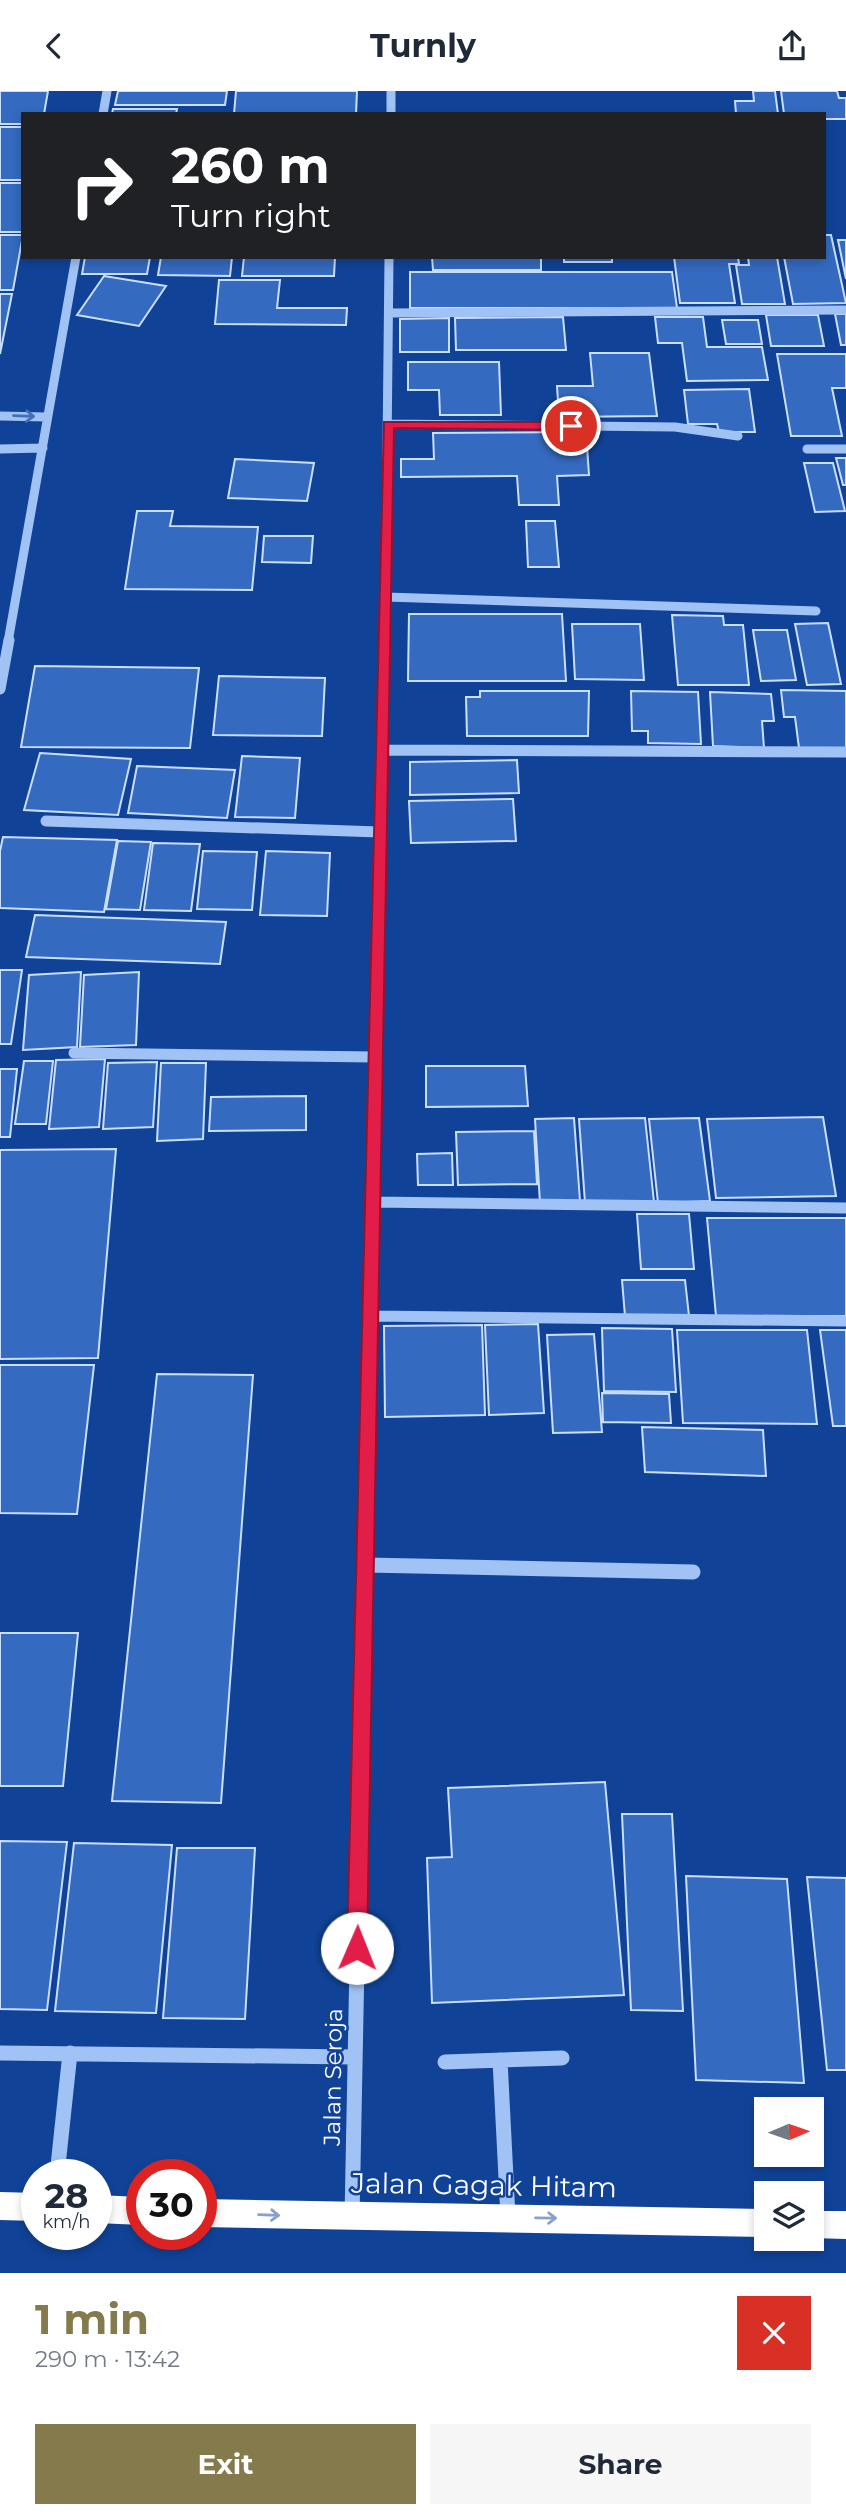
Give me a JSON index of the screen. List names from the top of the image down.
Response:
{
  "streets": {
    "highway": ["Jalan Gagak Hitam"],
    "street": ["Jalan Seroja"]
  },
  "crossings": [
    ["Jalan Seroja", "Jalan Gagak Hitam"]
  ],
  "one_way": ["Jalan Gagak Hitam"],
  "north": "right",
  "page": {
    "header": "Turnly",
    "turn": ["260 m", "Turn right"],
    "speed": "28 km/h",
    "limit": "30",
    "heading": ["1 min", "290 m · 13:42"],
    "buttons": ["Exit", "Share"]
  }
}
